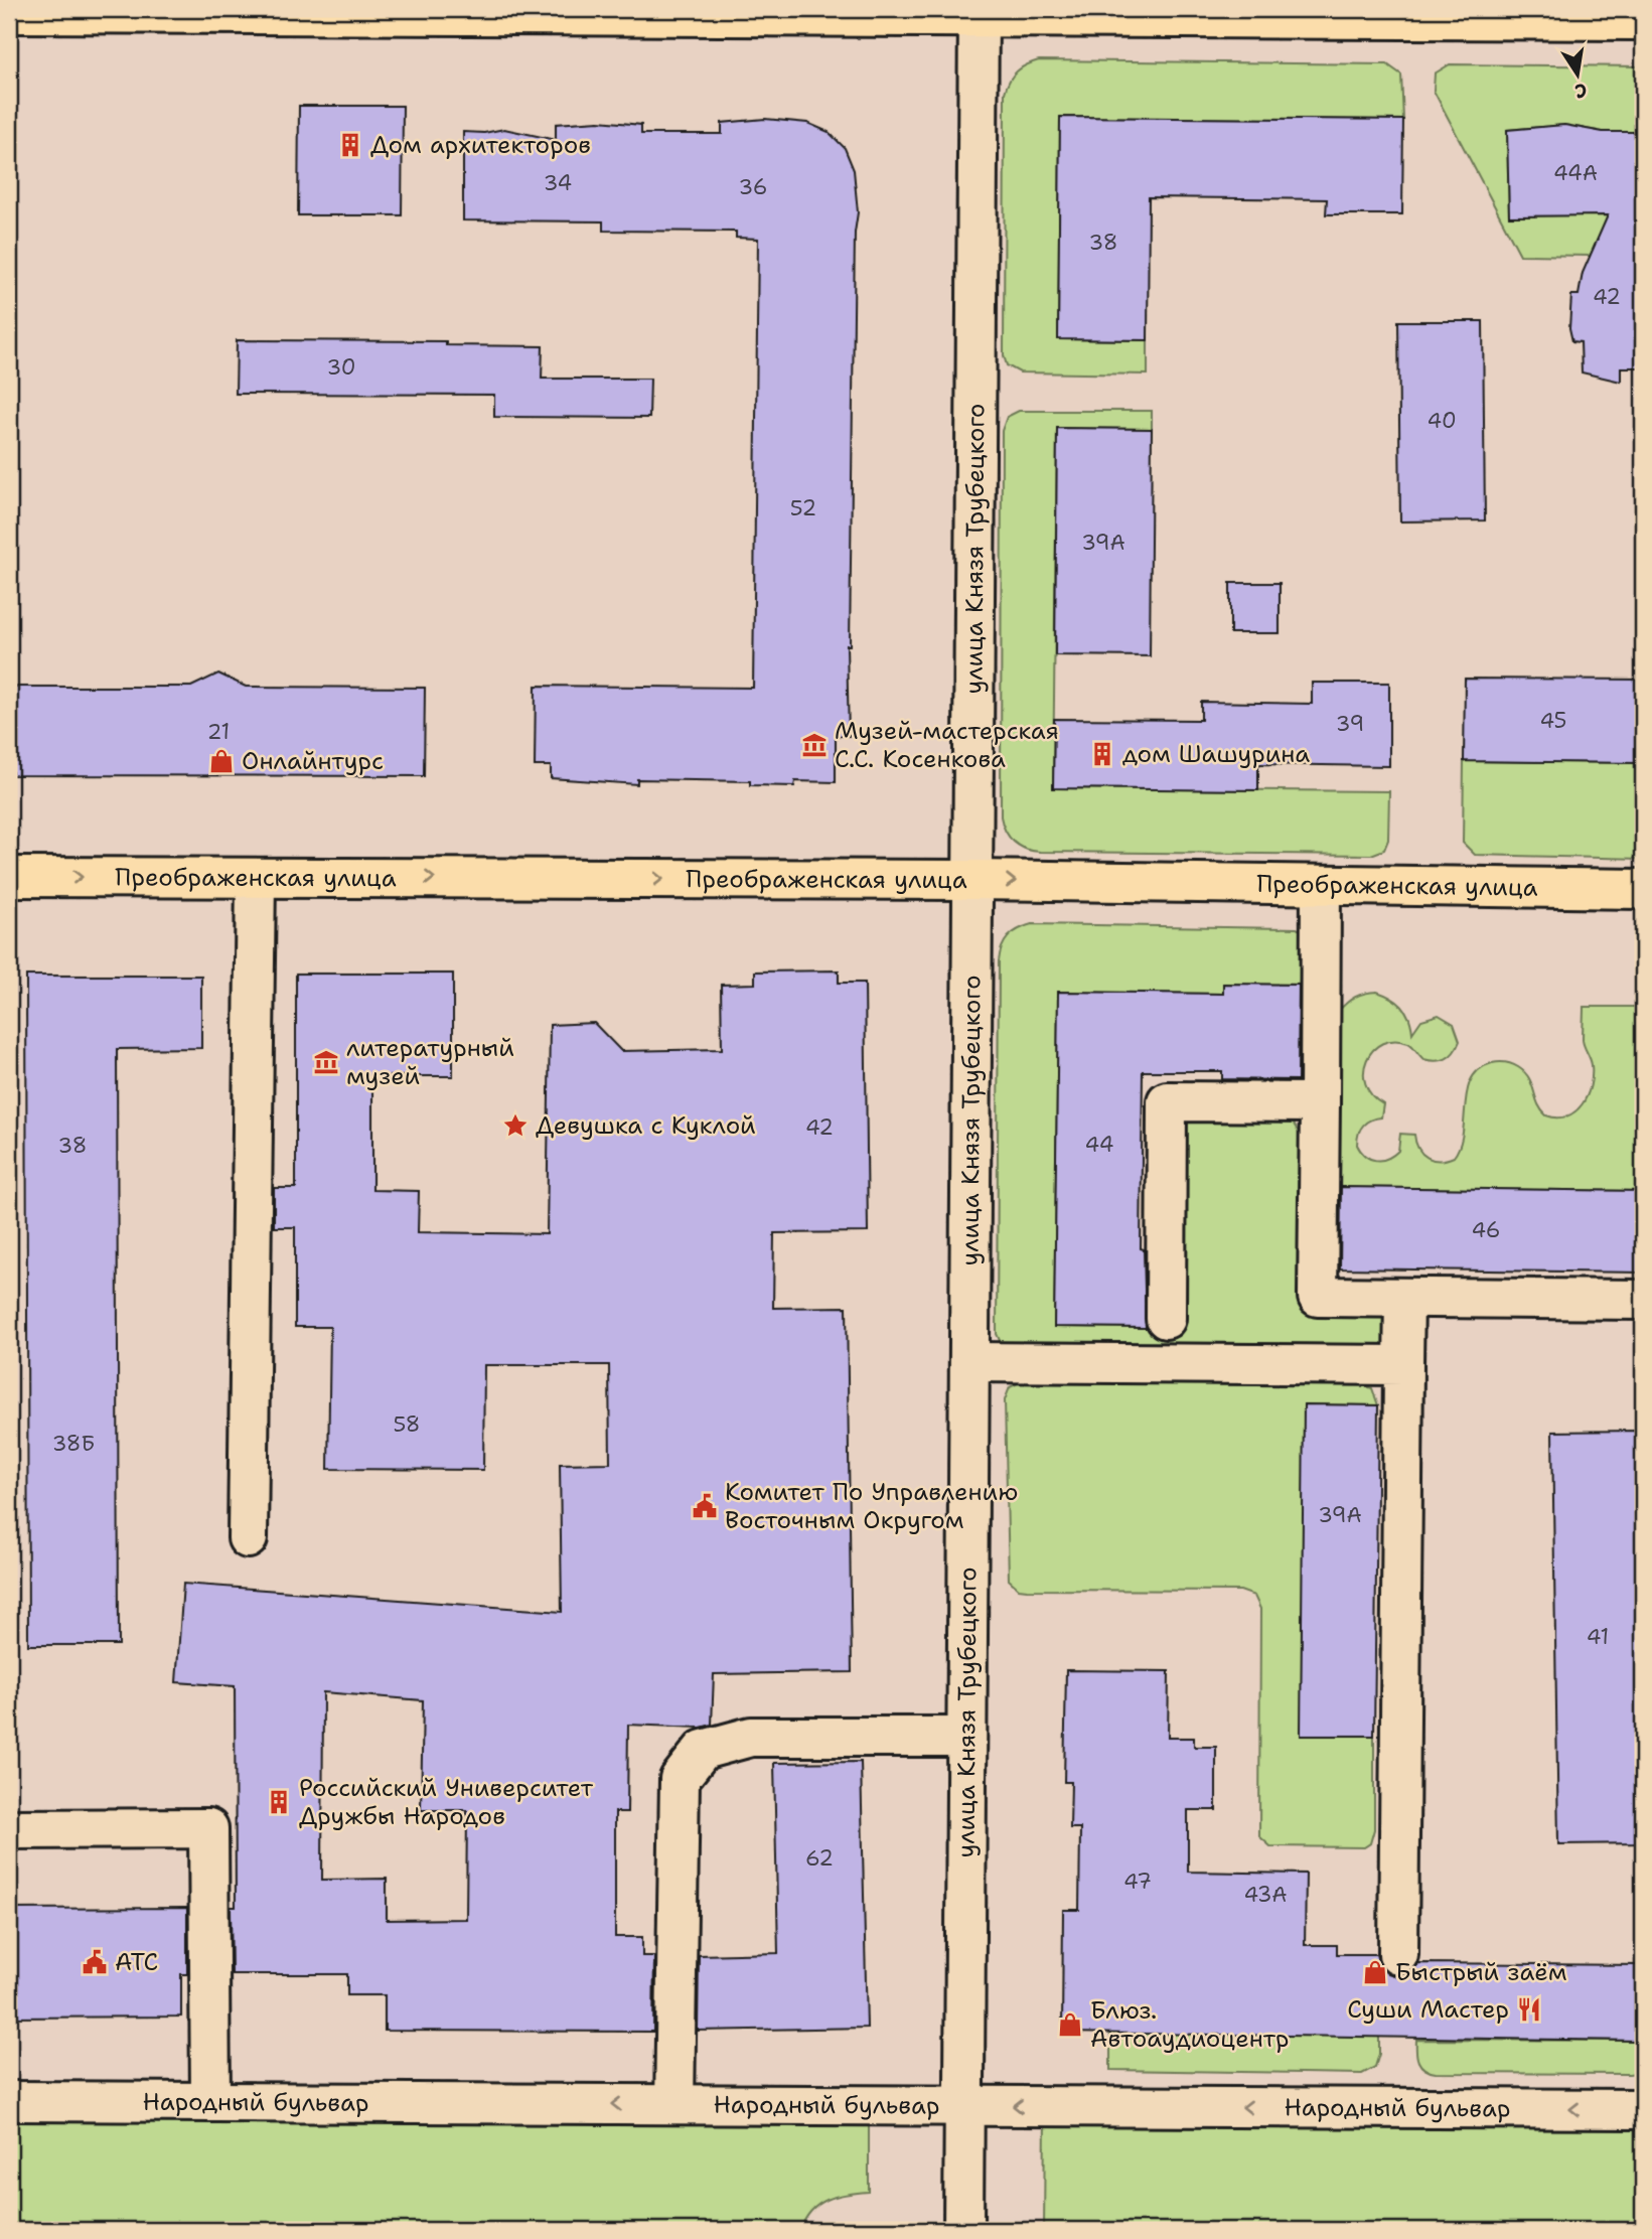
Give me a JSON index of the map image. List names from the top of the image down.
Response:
{
  "streets": {
    "main road": ["Преображенская улица"],
    "street": ["улица Князя Трубецкого", "Народный бульвар"]
  },
  "crossings": [
    ["улица Князя Трубецкого", "Преображенская улица"],
    ["улица Князя Трубецкого", "Народный бульвар"]
  ],
  "one_way": ["Преображенская улица", "Народный бульвар"],
  "places": {
    "building": ["Дом архитекторов", "дом Шашурина", "Российский Университет Дружбы Народов"],
    "museum": ["Музей-мастерская С.С. Косенкова", "литературный музей"],
    "shop": ["Онлайнтурс", "Быстрый заём", "Блюз. Автоаудиоцентр"],
    "place": ["Девушка с Куклой"],
    "public building": ["Комитет По Управлению Восточным Округом", "АТС"],
    "restaurant": ["Суши Мастер"]
  },
  "house_numbers": [
    "44А",
    "34",
    "36",
    "38",
    "42",
    "30",
    "40",
    "52",
    "39А",
    "45",
    "39",
    "21",
    "42",
    "44",
    "38",
    "46",
    "58",
    "38Б",
    "39А",
    "41",
    "62",
    "47",
    "43А"
  ],
  "north": "bottom"
}
